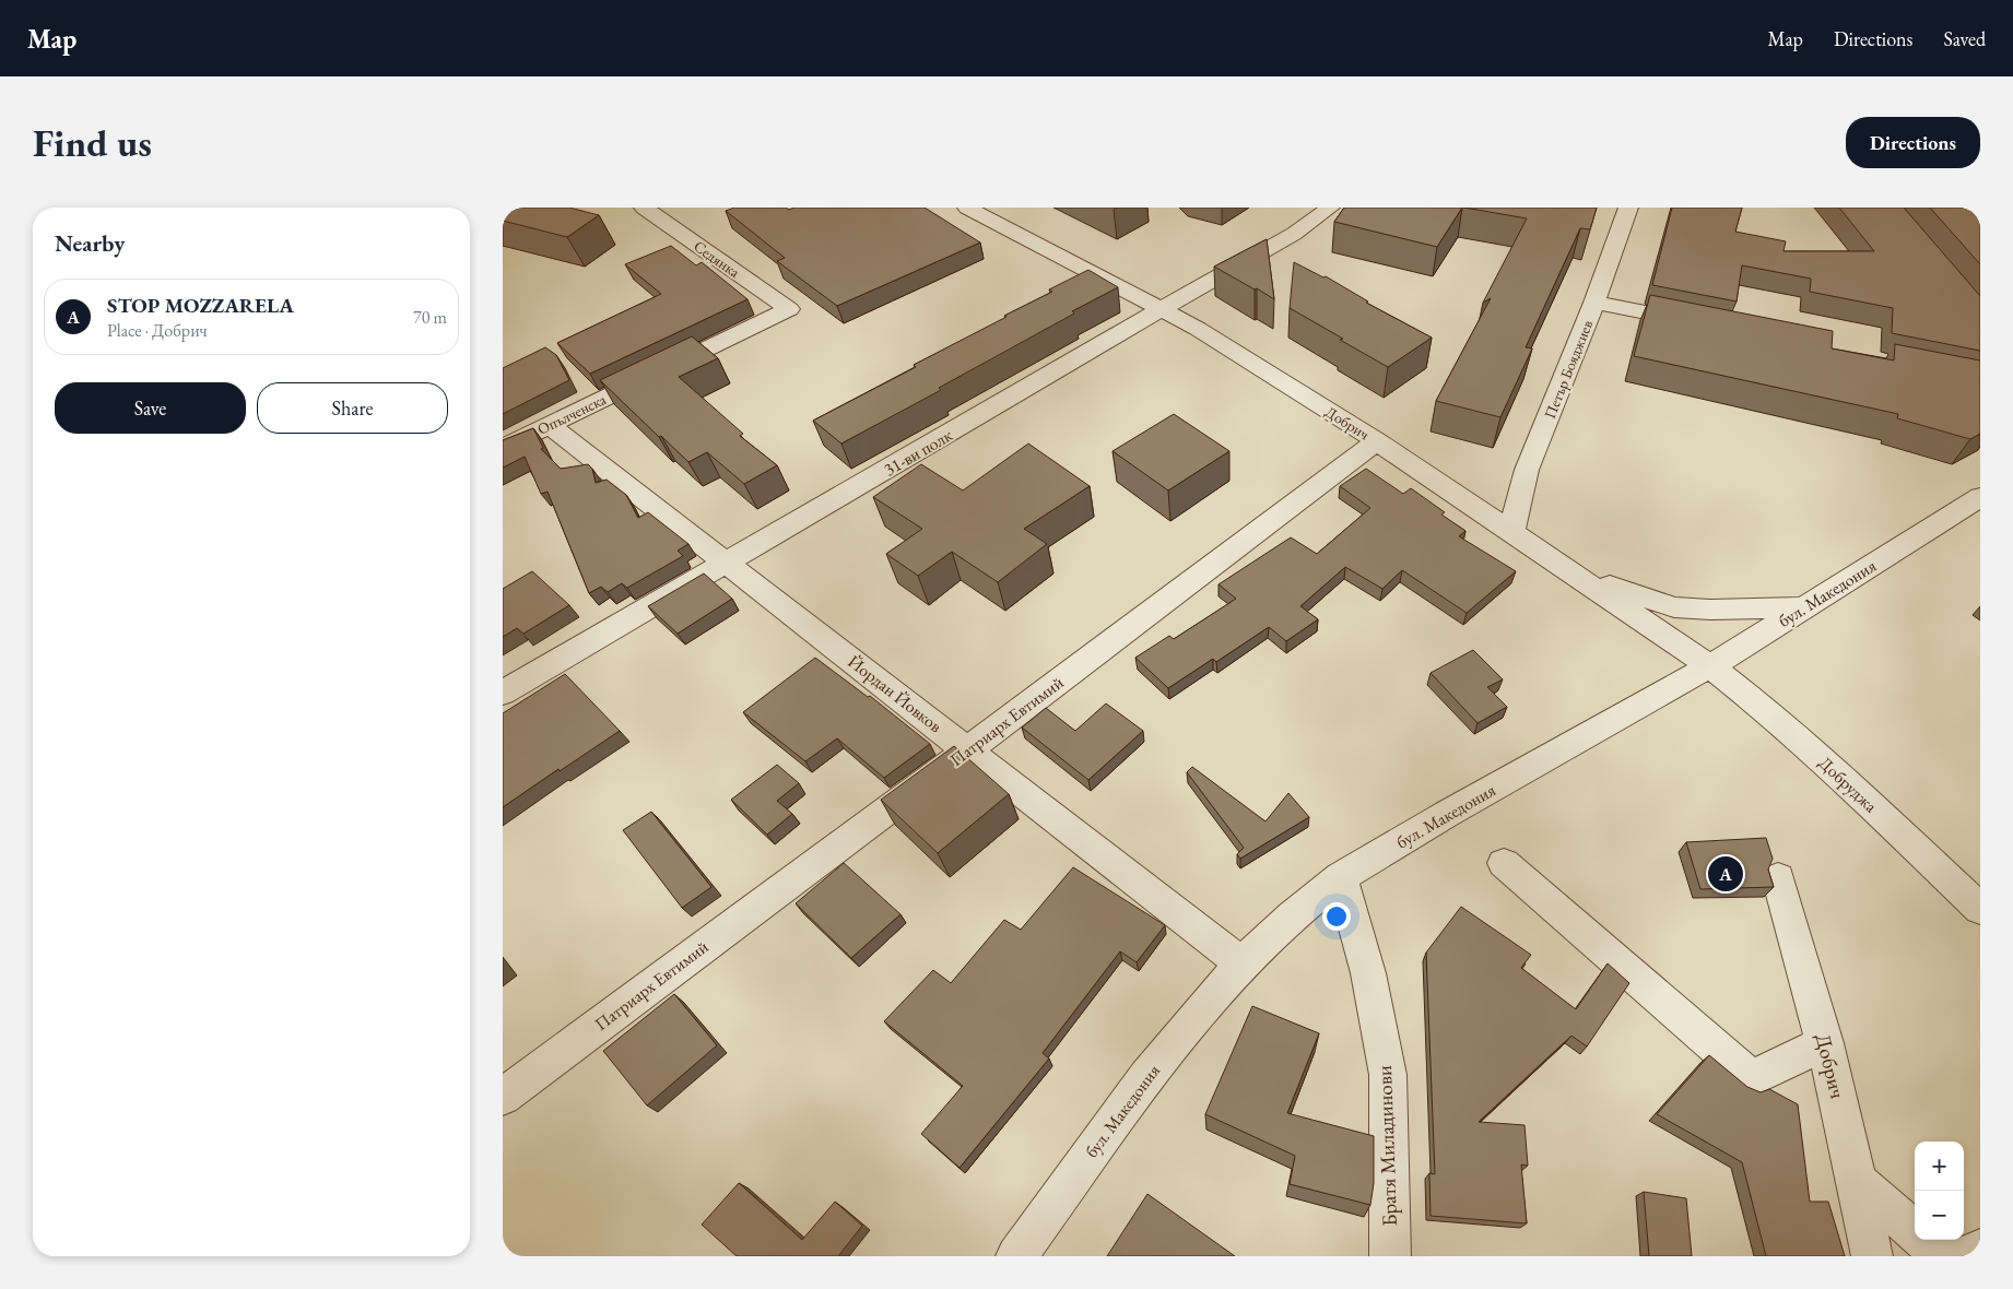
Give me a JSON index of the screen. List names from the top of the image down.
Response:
{
  "streets": {
    "street": [
      "Седянка",
      "Петър Бояджиев",
      "Опълченска",
      "Добрич",
      "31-ви полк",
      "бул. Македония",
      "Йордан Йовков",
      "Патриарх Евтимий",
      "Добруджа",
      "Братя Миладинови"
    ]
  },
  "crossings": [
    ["Седянка", "Опълченска"],
    ["Петър Бояджиев", "Добрич"],
    ["Опълченска", "Йордан Йовков"],
    ["Добрич", "31-ви полк"],
    ["Добрич", "бул. Македония"],
    ["Добрич", "Патриарх Евтимий"],
    ["Добрич", "Добруджа"],
    ["31-ви полк", "Йордан Йовков"],
    ["бул. Македония", "Йордан Йовков"],
    ["бул. Македония", "Добруджа"],
    ["бул. Македония", "Братя Миладинови"],
    ["Йордан Йовков", "Патриарх Евтимий"]
  ],
  "page": {
    "header": "Map",
    "nav": ["Map", "Directions", "Saved"],
    "buttons": [
      "Directions",
      ["Save", "Share"]
    ],
    "title": "Find us",
    "heading": "Nearby",
    "list": [
      {
        "mark": "A",
        "name": "STOP MOZZARELA",
        "note": "Place · Добрич",
        "value": "70 m"
      }
    ],
    "pins": "A",
    "map_buttons": ["+", "−"]
  }
}
